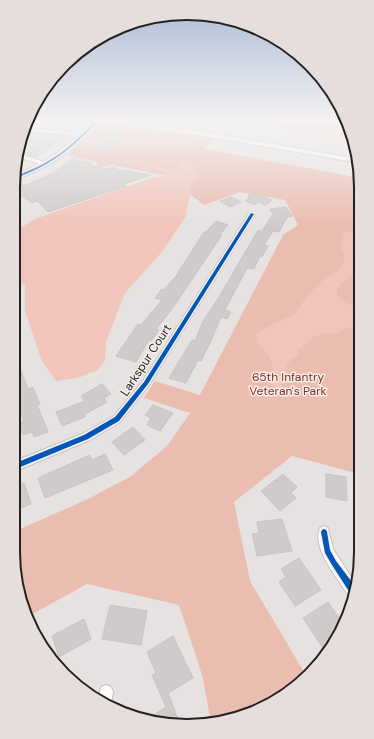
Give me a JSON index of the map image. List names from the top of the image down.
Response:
{
  "streets": {
    "street": ["Larkspur Court"]
  },
  "parks": ["65th Infantry Veteran's Park"]
}
